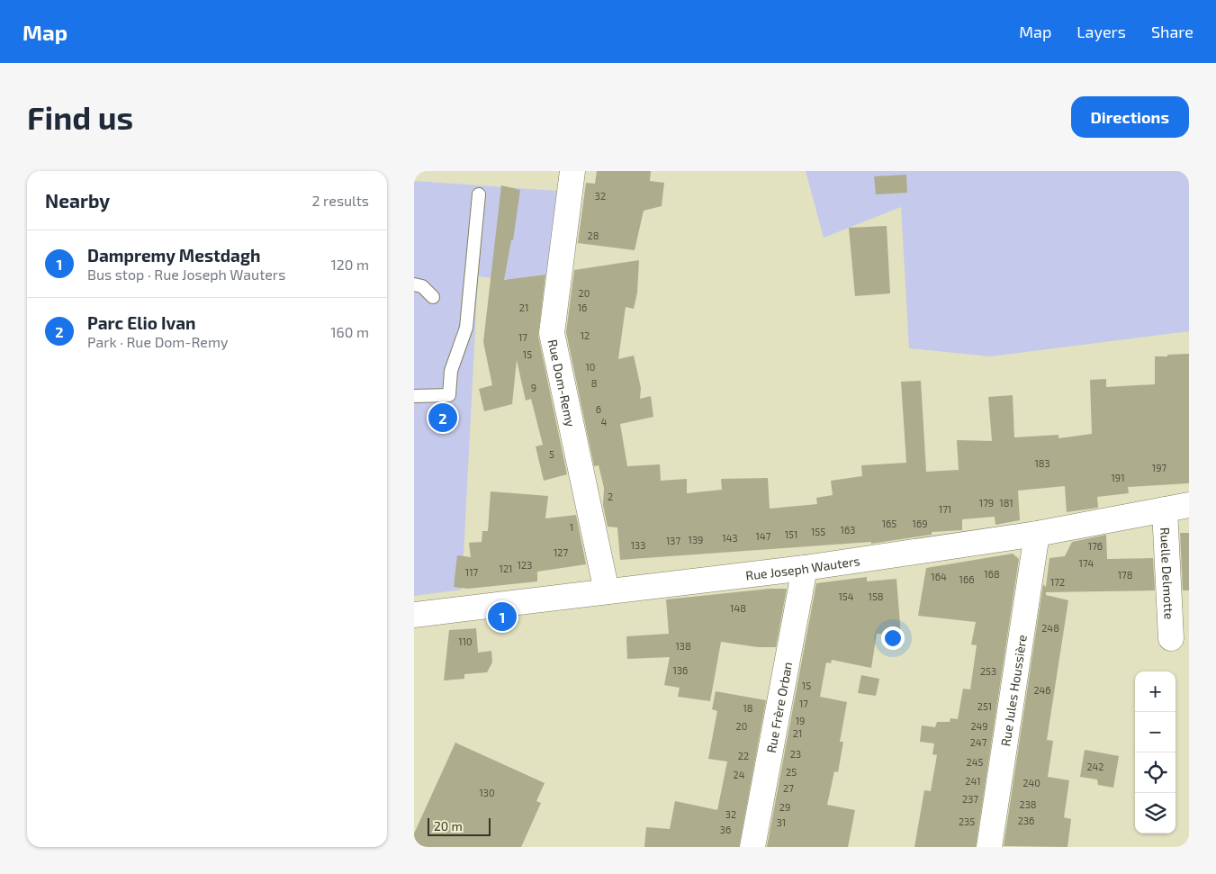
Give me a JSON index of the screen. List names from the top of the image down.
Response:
{
  "streets": {
    "street": [
      "Rue Dom-Remy",
      "Rue Joseph Wauters",
      "Ruelle Delmotte",
      "Rue Jules Houssière",
      "Rue Frère Orban"
    ]
  },
  "crossings": [
    ["Rue Dom-Remy", "Rue Joseph Wauters"],
    ["Rue Joseph Wauters", "Ruelle Delmotte"],
    ["Rue Joseph Wauters", "Rue Jules Houssière"],
    ["Rue Joseph Wauters", "Rue Frère Orban"]
  ],
  "house_numbers": [
    "32",
    "28",
    "20",
    "21",
    "16",
    "12",
    "17",
    "15",
    "10",
    "8",
    "9",
    "6",
    "4",
    "5",
    "183",
    "197",
    "191",
    "2",
    "179",
    "181",
    "171",
    "165",
    "169",
    "1",
    "163",
    "155",
    "151",
    "147",
    "143",
    "139",
    "137",
    "133",
    "176",
    "127",
    "174",
    "123",
    "121",
    "117",
    "168",
    "178",
    "164",
    "166",
    "172",
    "154",
    "158",
    "148",
    "248",
    "110",
    "138",
    "136",
    "253",
    "15",
    "246",
    "17",
    "251",
    "18",
    "19",
    "20",
    "249",
    "21",
    "247",
    "23",
    "22",
    "245",
    "242",
    "25",
    "24",
    "241",
    "240",
    "27",
    "130",
    "237",
    "238",
    "29",
    "32",
    "236",
    "235",
    "31",
    "36"
  ],
  "scale_bar": "20 m",
  "page": {
    "header": "Map",
    "nav": ["Map", "Layers", "Share"],
    "buttons": "Directions",
    "title": "Find us",
    "heading": ["Nearby", "2 results"],
    "list": [
      {
        "mark": "1",
        "name": "Dampremy Mestdagh",
        "note": "Bus stop · Rue Joseph Wauters",
        "value": "120 m"
      },
      {
        "mark": "2",
        "name": "Parc Elio Ivan",
        "note": "Park · Rue Dom-Remy",
        "value": "160 m"
      }
    ],
    "pins": ["2", "1"],
    "map_buttons": ["+", "−"],
    "scale": "20 m"
  }
}
